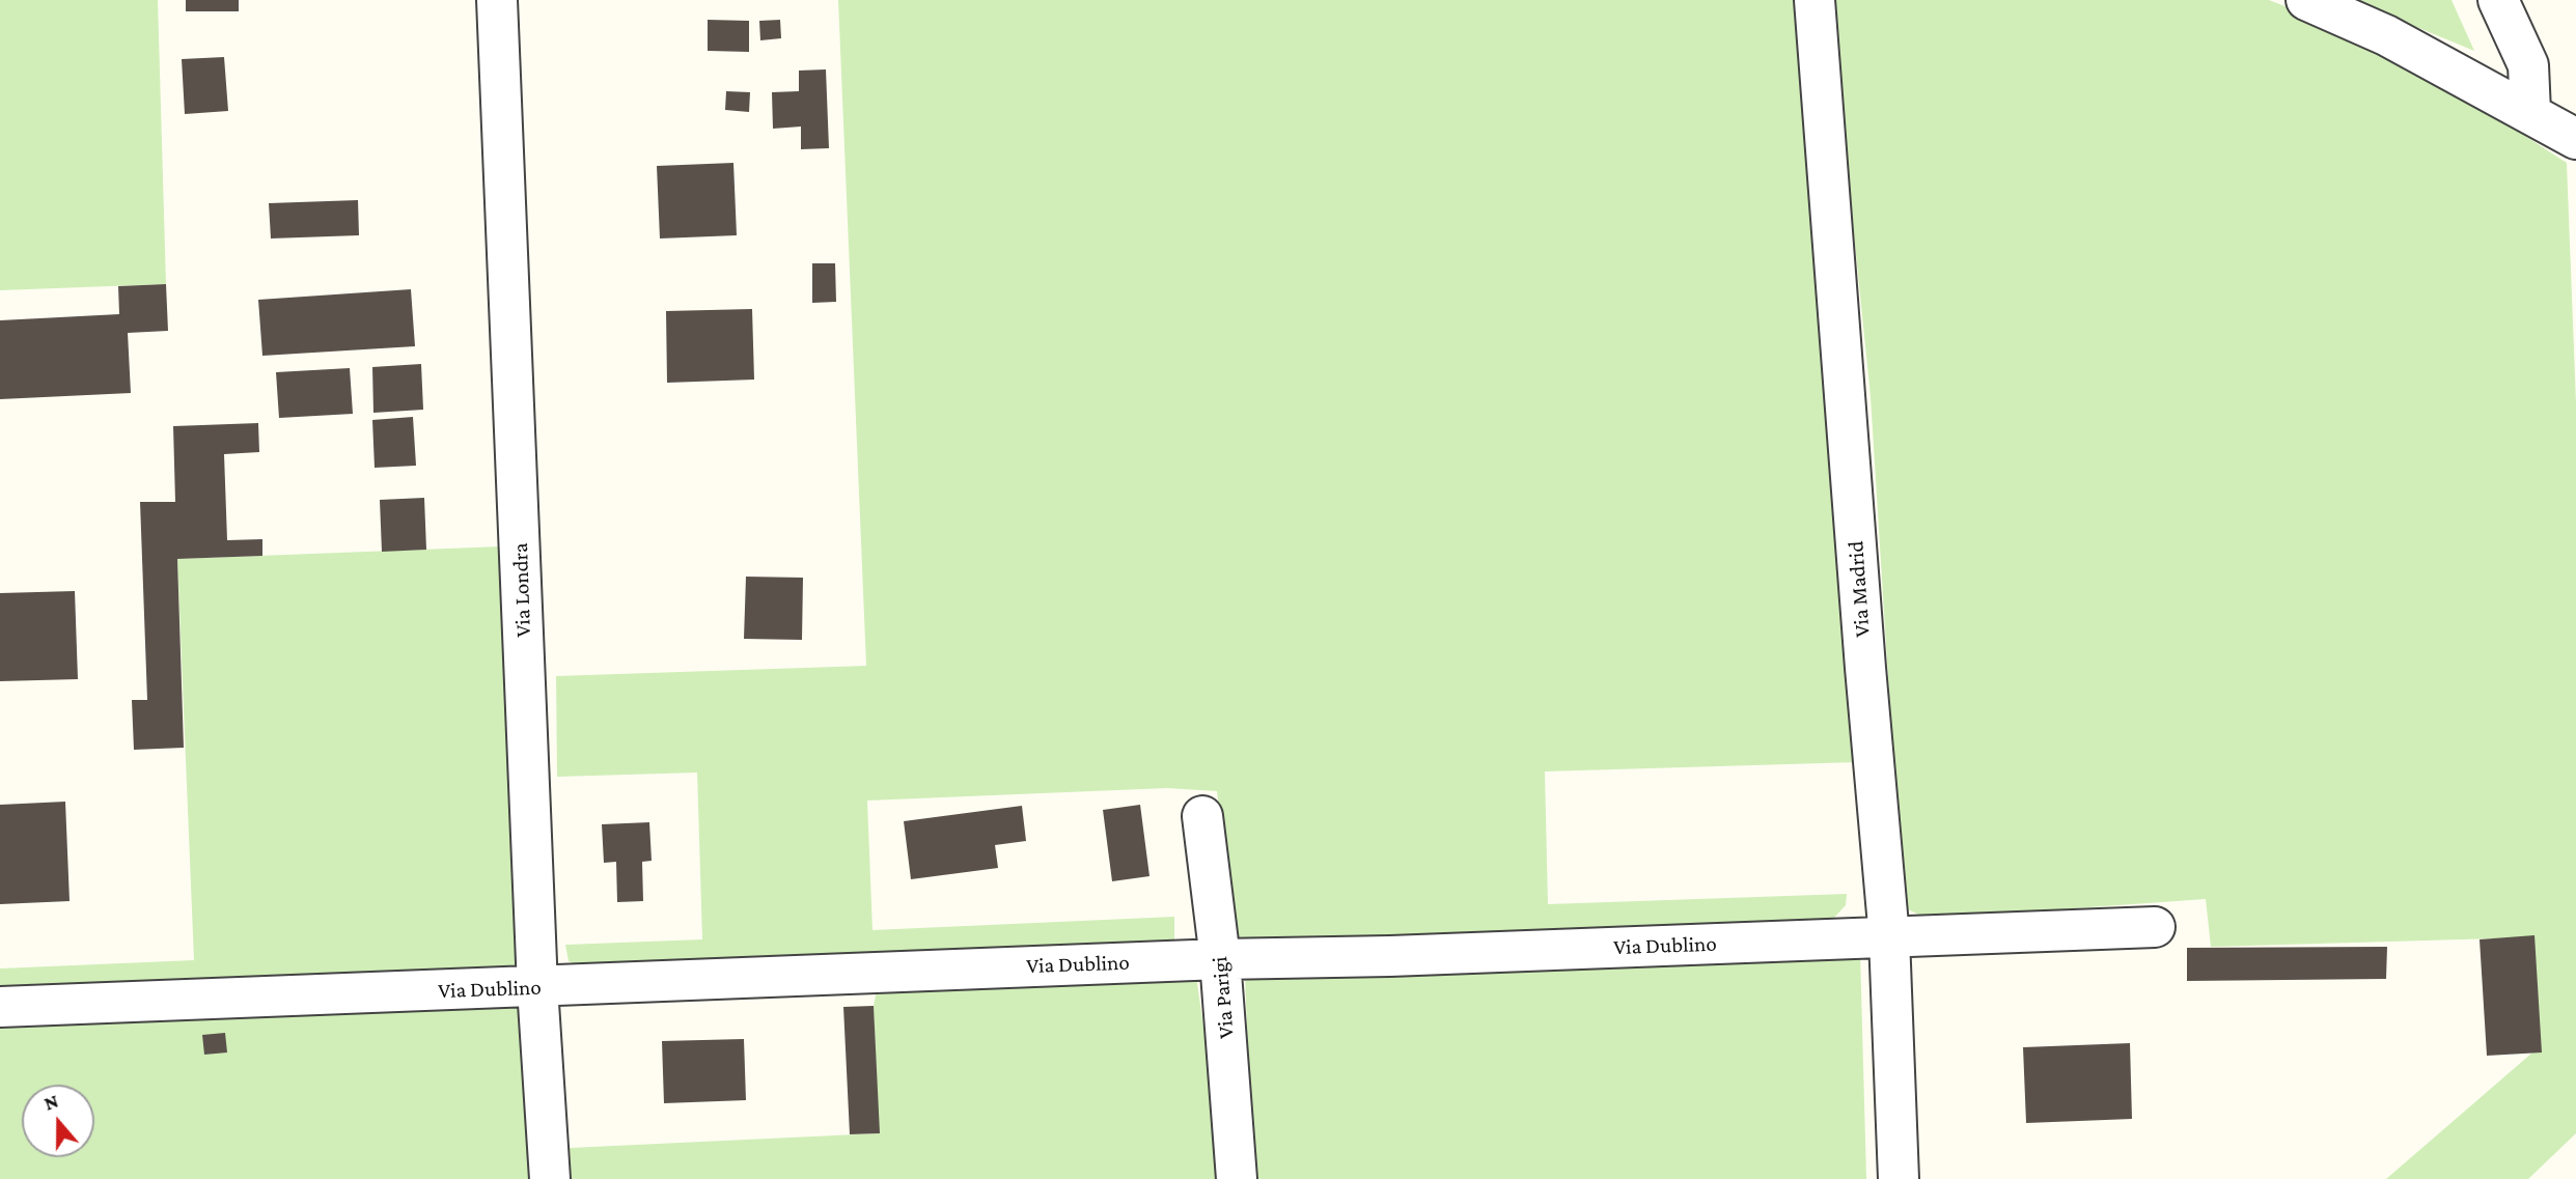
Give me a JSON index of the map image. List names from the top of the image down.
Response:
{
  "streets": {
    "street": [
      "Via Madrid",
      "Via Londra",
      "Via Dublino",
      "Via Parigi"
    ]
  },
  "crossings": [
    ["Via Madrid", "Via Dublino"],
    ["Via Londra", "Via Dublino"],
    ["Via Dublino", "Via Parigi"]
  ],
  "north": "top"
}
